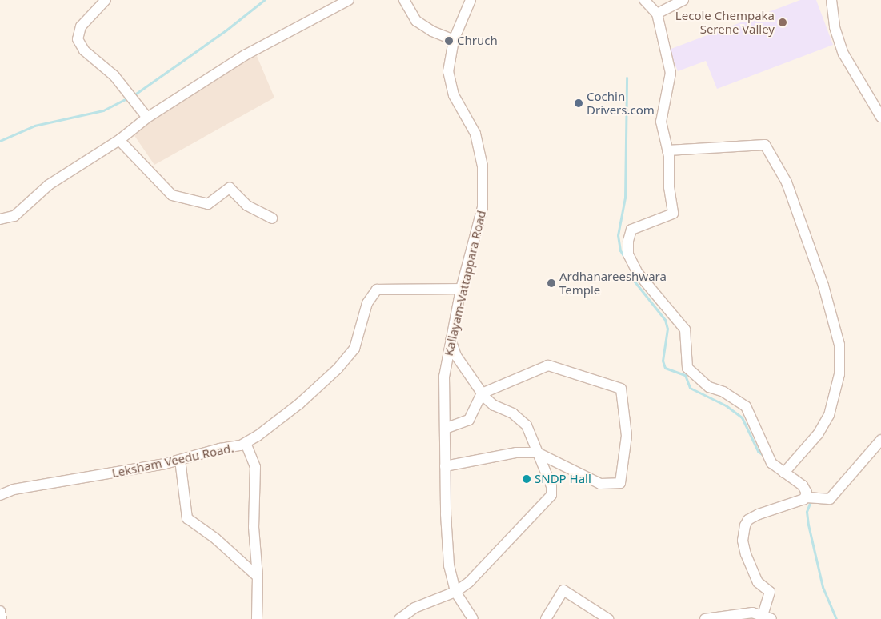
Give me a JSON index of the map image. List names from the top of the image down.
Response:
{
  "streets": {
    "street": ["Kallayam-Vattappara Road", "Leksham Veedu Road."]
  },
  "crossings": [
    ["Kallayam-Vattappara Road", "Leksham Veedu Road."]
  ],
  "places": [
    "Lecole Chempaka Serene Valley",
    "Chruch",
    "Cochin Drivers.com",
    "Ardhanareeshwara Temple",
    "SNDP Hall"
  ]
}
